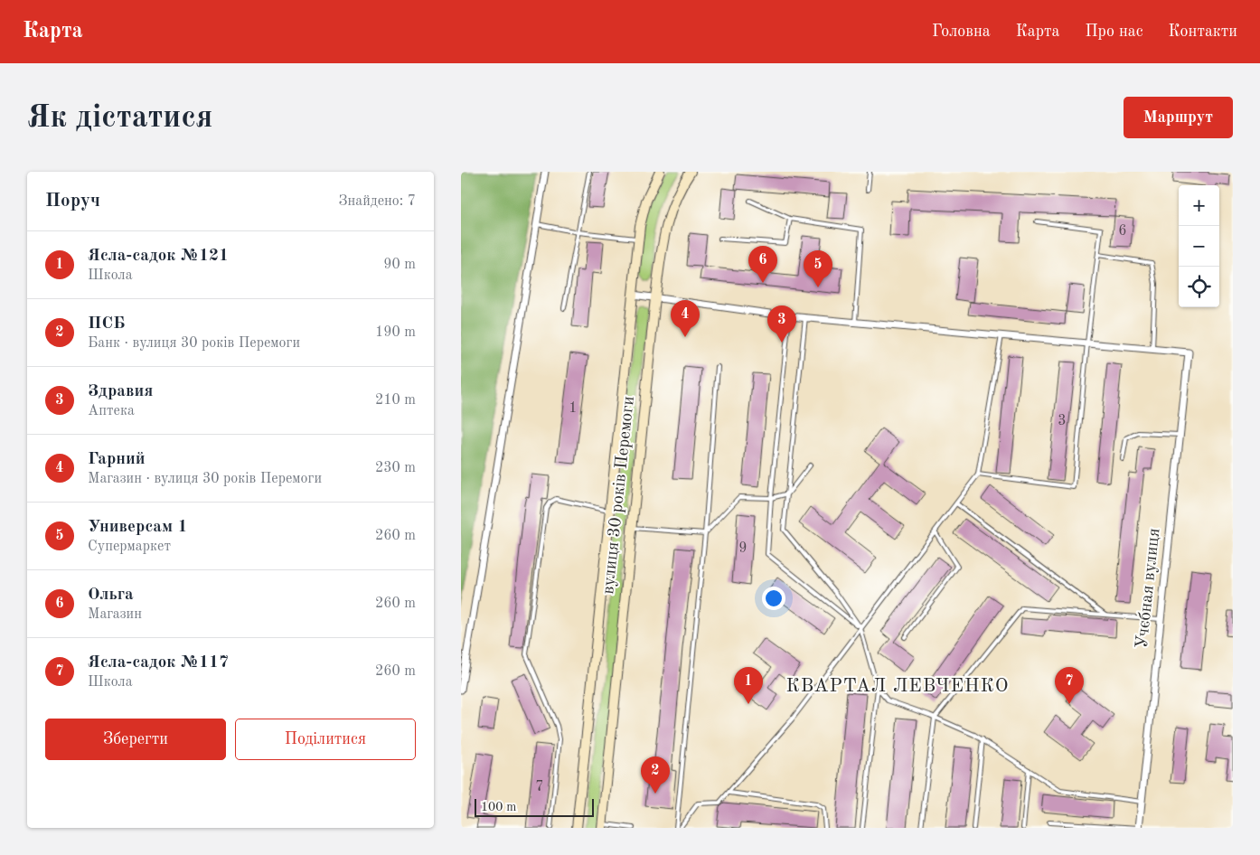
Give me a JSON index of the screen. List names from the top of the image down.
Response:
{
  "streets": {
    "street": ["вулиця 30 років Перемоги", "Учєбная вулиця"]
  },
  "districts": ["КВАРТАЛ ЛЕВЧЕНКО"],
  "house_numbers": [
    "6",
    "1",
    "3",
    "9",
    "7"
  ],
  "scale_bar": "100 m",
  "page": {
    "header": "Карта",
    "nav": [
      "Головна",
      "Карта",
      "Про нас",
      "Контакти"
    ],
    "buttons": [
      "Маршрут",
      ["Зберегти", "Поділитися"]
    ],
    "title": "Як дістатися",
    "heading": ["Поруч", "Знайдено: 7"],
    "map_buttons": ["+", "−"],
    "list": [
      {
        "mark": "1",
        "name": "Ясла-садок №121",
        "note": "Школа",
        "value": "90 m"
      },
      {
        "mark": "2",
        "name": "ПСБ",
        "note": "Банк · вулиця 30 років Перемоги",
        "value": "190 m"
      },
      {
        "mark": "3",
        "name": "Здравия",
        "note": "Аптека",
        "value": "210 m"
      },
      {
        "mark": "4",
        "name": "Гарний",
        "note": "Магазин · вулиця 30 років Перемоги",
        "value": "230 m"
      },
      {
        "mark": "5",
        "name": "Универсам 1",
        "note": "Супермаркет",
        "value": "260 m"
      },
      {
        "mark": "6",
        "name": "Ольга",
        "note": "Магазин",
        "value": "260 m"
      },
      {
        "mark": "7",
        "name": "Ясла-садок №117",
        "note": "Школа",
        "value": "260 m"
      }
    ],
    "pins": [
      "6",
      "5",
      "4",
      "3",
      "1",
      "7",
      "2"
    ],
    "scale": "100 m"
  }
}
